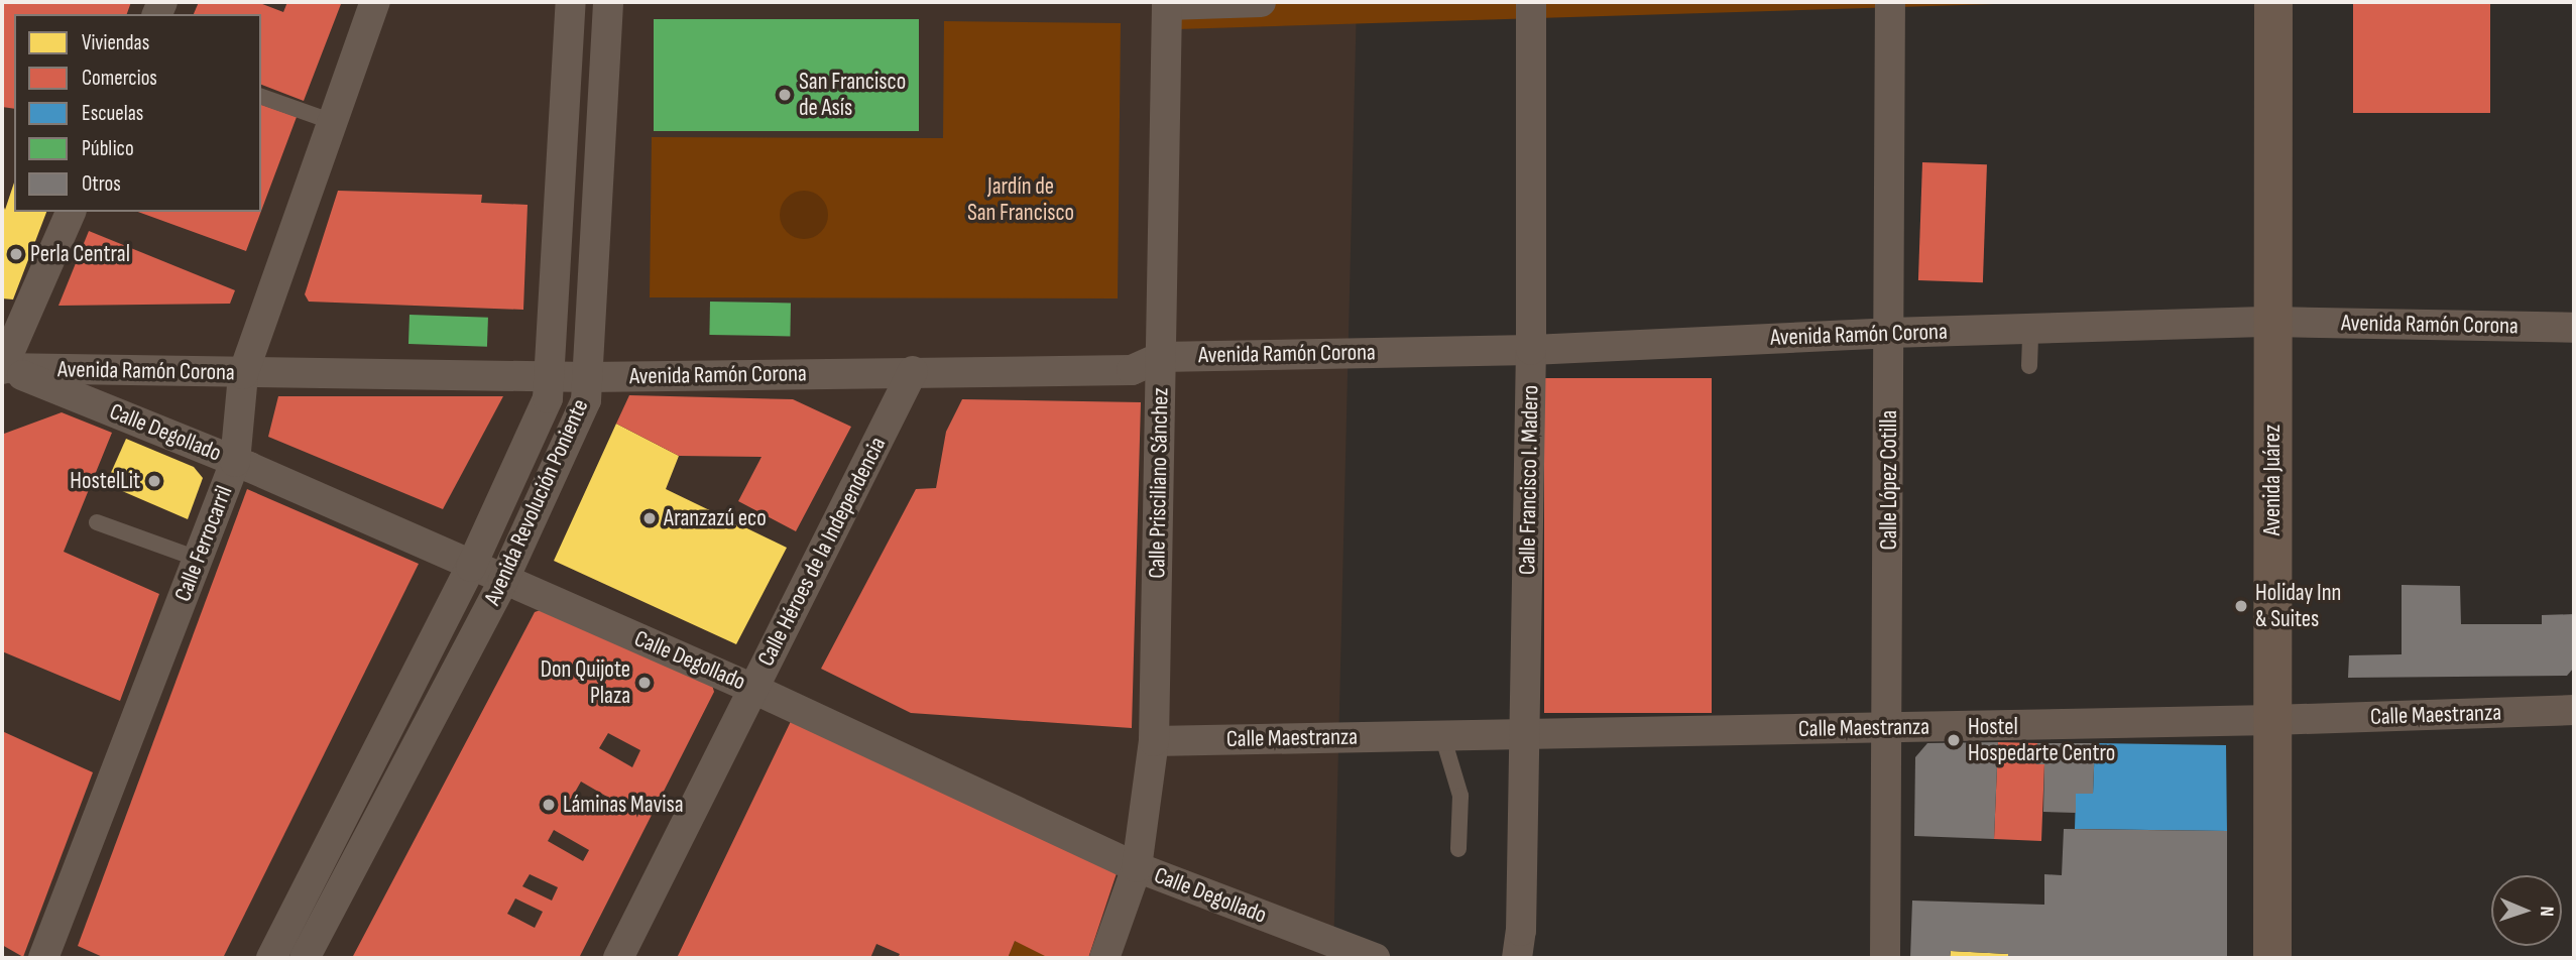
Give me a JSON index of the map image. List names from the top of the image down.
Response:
{
  "streets": {
    "main road": ["Avenida Juárez"],
    "street": [
      "Avenida Ramón Corona",
      "Calle Degollado",
      "Calle Francisco I. Madero",
      "Calle López Cotilla",
      "Calle Prisciliano Sánchez",
      "Avenida Revolución Poniente",
      "Calle Ferrocarril",
      "Calle Héroes de la Independencia",
      "Calle Maestranza"
    ]
  },
  "crossings": [
    ["Avenida Ramón Corona", "Calle Degollado"],
    ["Avenida Ramón Corona", "Calle Francisco I. Madero"],
    ["Avenida Ramón Corona", "Calle López Cotilla"],
    ["Avenida Ramón Corona", "Avenida Juárez"],
    ["Avenida Ramón Corona", "Calle Prisciliano Sánchez"],
    ["Avenida Ramón Corona", "Avenida Revolución Poniente"],
    ["Avenida Ramón Corona", "Calle Ferrocarril"],
    ["Avenida Ramón Corona", "Calle Héroes de la Independencia"],
    ["Calle Degollado", "Calle Prisciliano Sánchez"],
    ["Calle Degollado", "Avenida Revolución Poniente"],
    ["Calle Degollado", "Calle Ferrocarril"],
    ["Calle Degollado", "Calle Héroes de la Independencia"],
    ["Calle Francisco I. Madero", "Calle Maestranza"],
    ["Calle López Cotilla", "Calle Maestranza"],
    ["Avenida Juárez", "Calle Maestranza"],
    ["Calle Prisciliano Sánchez", "Calle Maestranza"]
  ],
  "parks": ["Jardín de San Francisco"],
  "places": [
    "San Francisco de Asís",
    "Perla Central",
    "HostelLit",
    "Aranzazú eco",
    "Holiday Inn & Suites",
    "Don Quijote Plaza",
    "Hostel Hospedarte Centro",
    "Láminas Mavisa"
  ],
  "legend": [
    "Viviendas",
    "Comercios",
    "Escuelas",
    "Público",
    "Otros"
  ],
  "north": "right"
}
